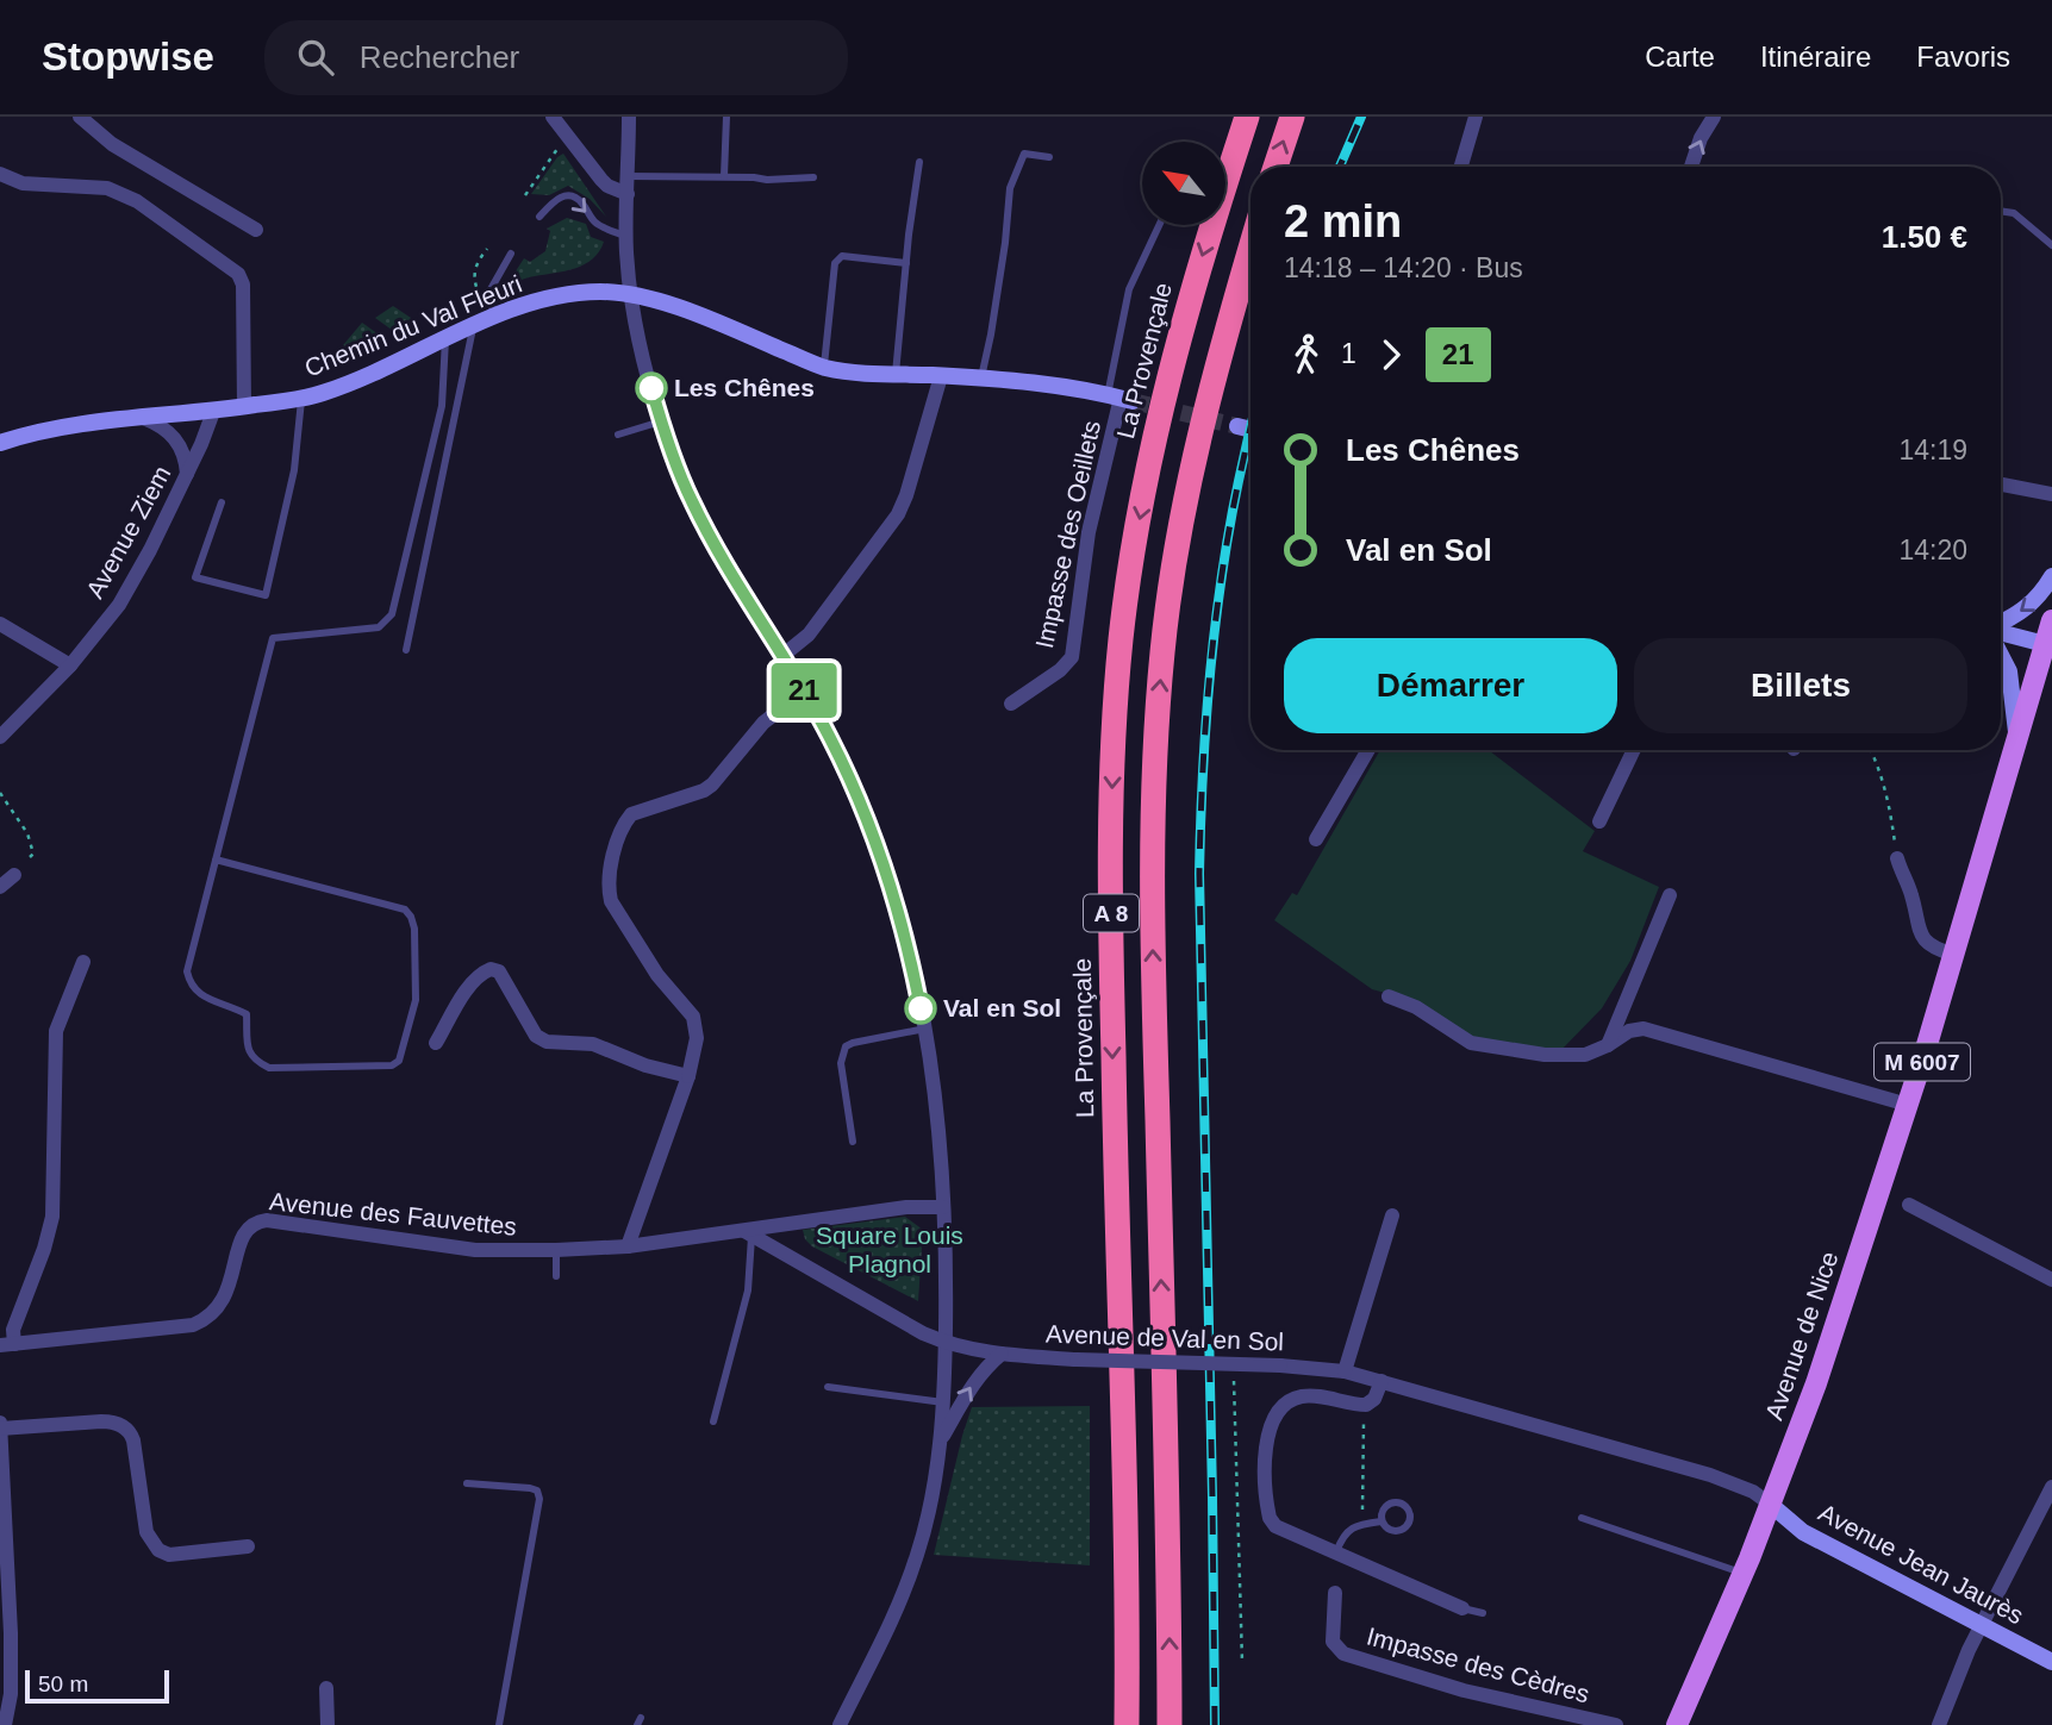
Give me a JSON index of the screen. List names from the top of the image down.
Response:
{
  "streets": {
    "highway": ["La Provençale", "A 8"],
    "main road": ["M 6007", "Avenue de Nice"],
    "street": [
      "Chemin du Val Fleuri",
      "Avenue Ziem",
      "Impasse des Oeillets",
      "Avenue des Fauvettes",
      "Avenue de Val en Sol",
      "Avenue Jean Jaurès",
      "Impasse des Cèdres"
    ]
  },
  "crossings": [
    ["Chemin du Val Fleuri", "Avenue Ziem"],
    ["Chemin du Val Fleuri", "Impasse des Oeillets"],
    ["Avenue de Nice", "Avenue de Val en Sol"],
    ["Avenue de Nice", "Avenue Jean Jaurès"],
    ["Avenue de Val en Sol", "Avenue Jean Jaurès"]
  ],
  "parks": ["Square Louis Plagnol"],
  "places": ["Les Chênes", "Val en Sol"],
  "lines": ["bus line 21"],
  "scale_bar": "50 m",
  "north": "top left",
  "page": {
    "header": "Stopwise",
    "search": "Rechercher",
    "nav": ["Carte", "Itinéraire", "Favoris"],
    "on_map": "21",
    "heading": ["2 min", "14:18 – 14:20 · Bus", "1.50 €"],
    "legs": ["1", "21"],
    "list": [
      {
        "name": "Les Chênes",
        "value": "14:19"
      },
      {
        "name": "Val en Sol",
        "value": "14:20"
      }
    ],
    "buttons": ["Démarrer", "Billets"],
    "scale": "50 m"
  }
}
